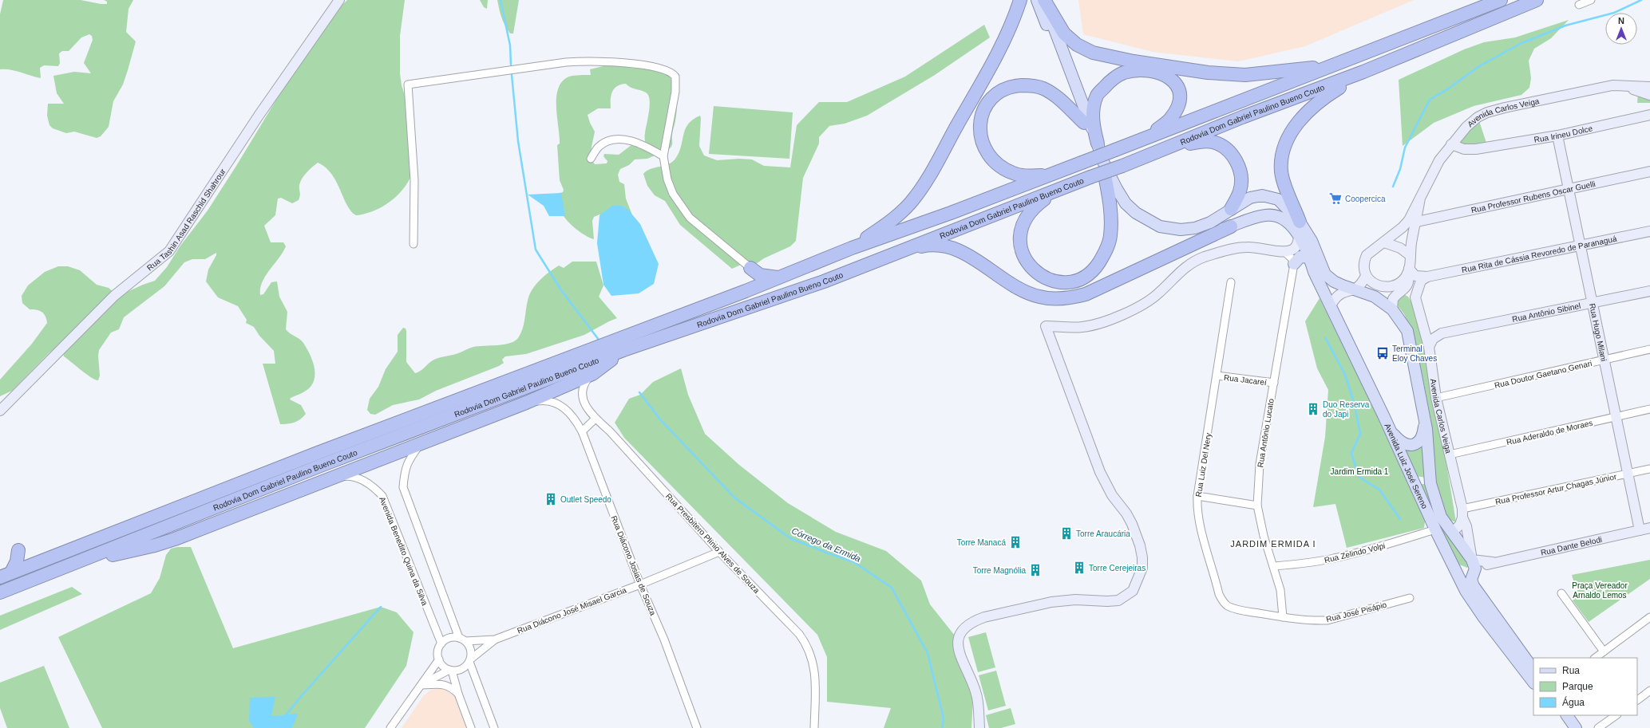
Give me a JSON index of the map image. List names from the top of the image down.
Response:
{
  "streets": {
    "highway": ["Rodovia Dom Gabriel Paulino Bueno Couto"],
    "main road": ["Avenida Luiz José Sereno"],
    "street": [
      "Avenida Carlos Veiga",
      "Rua Irineu Dolce",
      "Rua Professor Rubens Oscar Guelli",
      "Rua Tashin Asad Raschid Shahrour",
      "Rua Rita de Cássia Revoredo de Paranaguá",
      "Rua Antônio Sibinel",
      "Rua Hugo Milani",
      "Rua Doutor Gaetano Genari",
      "Rua Jacareí",
      "Rua Aderaldo de Moraes",
      "Rua Antônio Lucato",
      "Rua Luiz Del Nery",
      "Rua Professor Artur Chagas Júnior",
      "Rua Presbítero Plínio Alves de Souza",
      "Rua Dante Belodi",
      "Avenida Benedito Quina da Silva",
      "Rua Zelindo Volpi",
      "Rua Diácono Josias de Souza",
      "Rua Diácono José Misael Garcia",
      "Rua José Pisápio"
    ]
  },
  "crossings": [
    ["Avenida Carlos Veiga", "Rua Irineu Dolce"],
    ["Avenida Carlos Veiga", "Rua Professor Rubens Oscar Guelli"],
    ["Avenida Carlos Veiga", "Rua Doutor Gaetano Genari"],
    ["Avenida Carlos Veiga", "Rua Aderaldo de Moraes"],
    ["Avenida Carlos Veiga", "Avenida Luiz José Sereno"],
    ["Avenida Carlos Veiga", "Rua Professor Artur Chagas Júnior"],
    ["Avenida Carlos Veiga", "Rua Dante Belodi"],
    ["Rua Irineu Dolce", "Rua Hugo Milani"],
    ["Rua Professor Rubens Oscar Guelli", "Rua Hugo Milani"],
    ["Rua Rita de Cássia Revoredo de Paranaguá", "Rua Hugo Milani"],
    ["Rua Antônio Sibinel", "Rua Hugo Milani"],
    ["Rua Hugo Milani", "Rua Doutor Gaetano Genari"],
    ["Rua Hugo Milani", "Rua Aderaldo de Moraes"],
    ["Rua Hugo Milani", "Rua Professor Artur Chagas Júnior"],
    ["Rua Hugo Milani", "Rua Dante Belodi"],
    ["Rua Jacareí", "Rua Antônio Lucato"],
    ["Rua Jacareí", "Rua Luiz Del Nery"],
    ["Rua Antônio Lucato", "Rua Luiz Del Nery"],
    ["Rua Antônio Lucato", "Rua Zelindo Volpi"],
    ["Rua Antônio Lucato", "Rua José Pisápio"],
    ["Rua Luiz Del Nery", "Rua José Pisápio"],
    ["Avenida Luiz José Sereno", "Rua Dante Belodi"],
    ["Avenida Luiz José Sereno", "Rua Zelindo Volpi"],
    ["Rua Presbítero Plínio Alves de Souza", "Rua Diácono José Misael Garcia"],
    ["Rua Diácono Josias de Souza", "Rua Diácono José Misael Garcia"]
  ],
  "districts": ["JARDIM ERMIDA I"],
  "water": ["Córrego da Ermida"],
  "parks": ["Jardim Ermida 1", "Praça Vereador Arnaldo Lemos"],
  "places": {
    "supermarket": ["Coopercica"],
    "bus stop": ["Terminal Eloy Chaves"],
    "building": [
      "Duo Reserva do Japi",
      "Outlet Speedo",
      "Torre Araucária",
      "Torre Manacá",
      "Torre Cerejeiras",
      "Torre Magnólia"
    ]
  },
  "legend": ["Rua", "Parque", "Água"],
  "north": "top"
}
